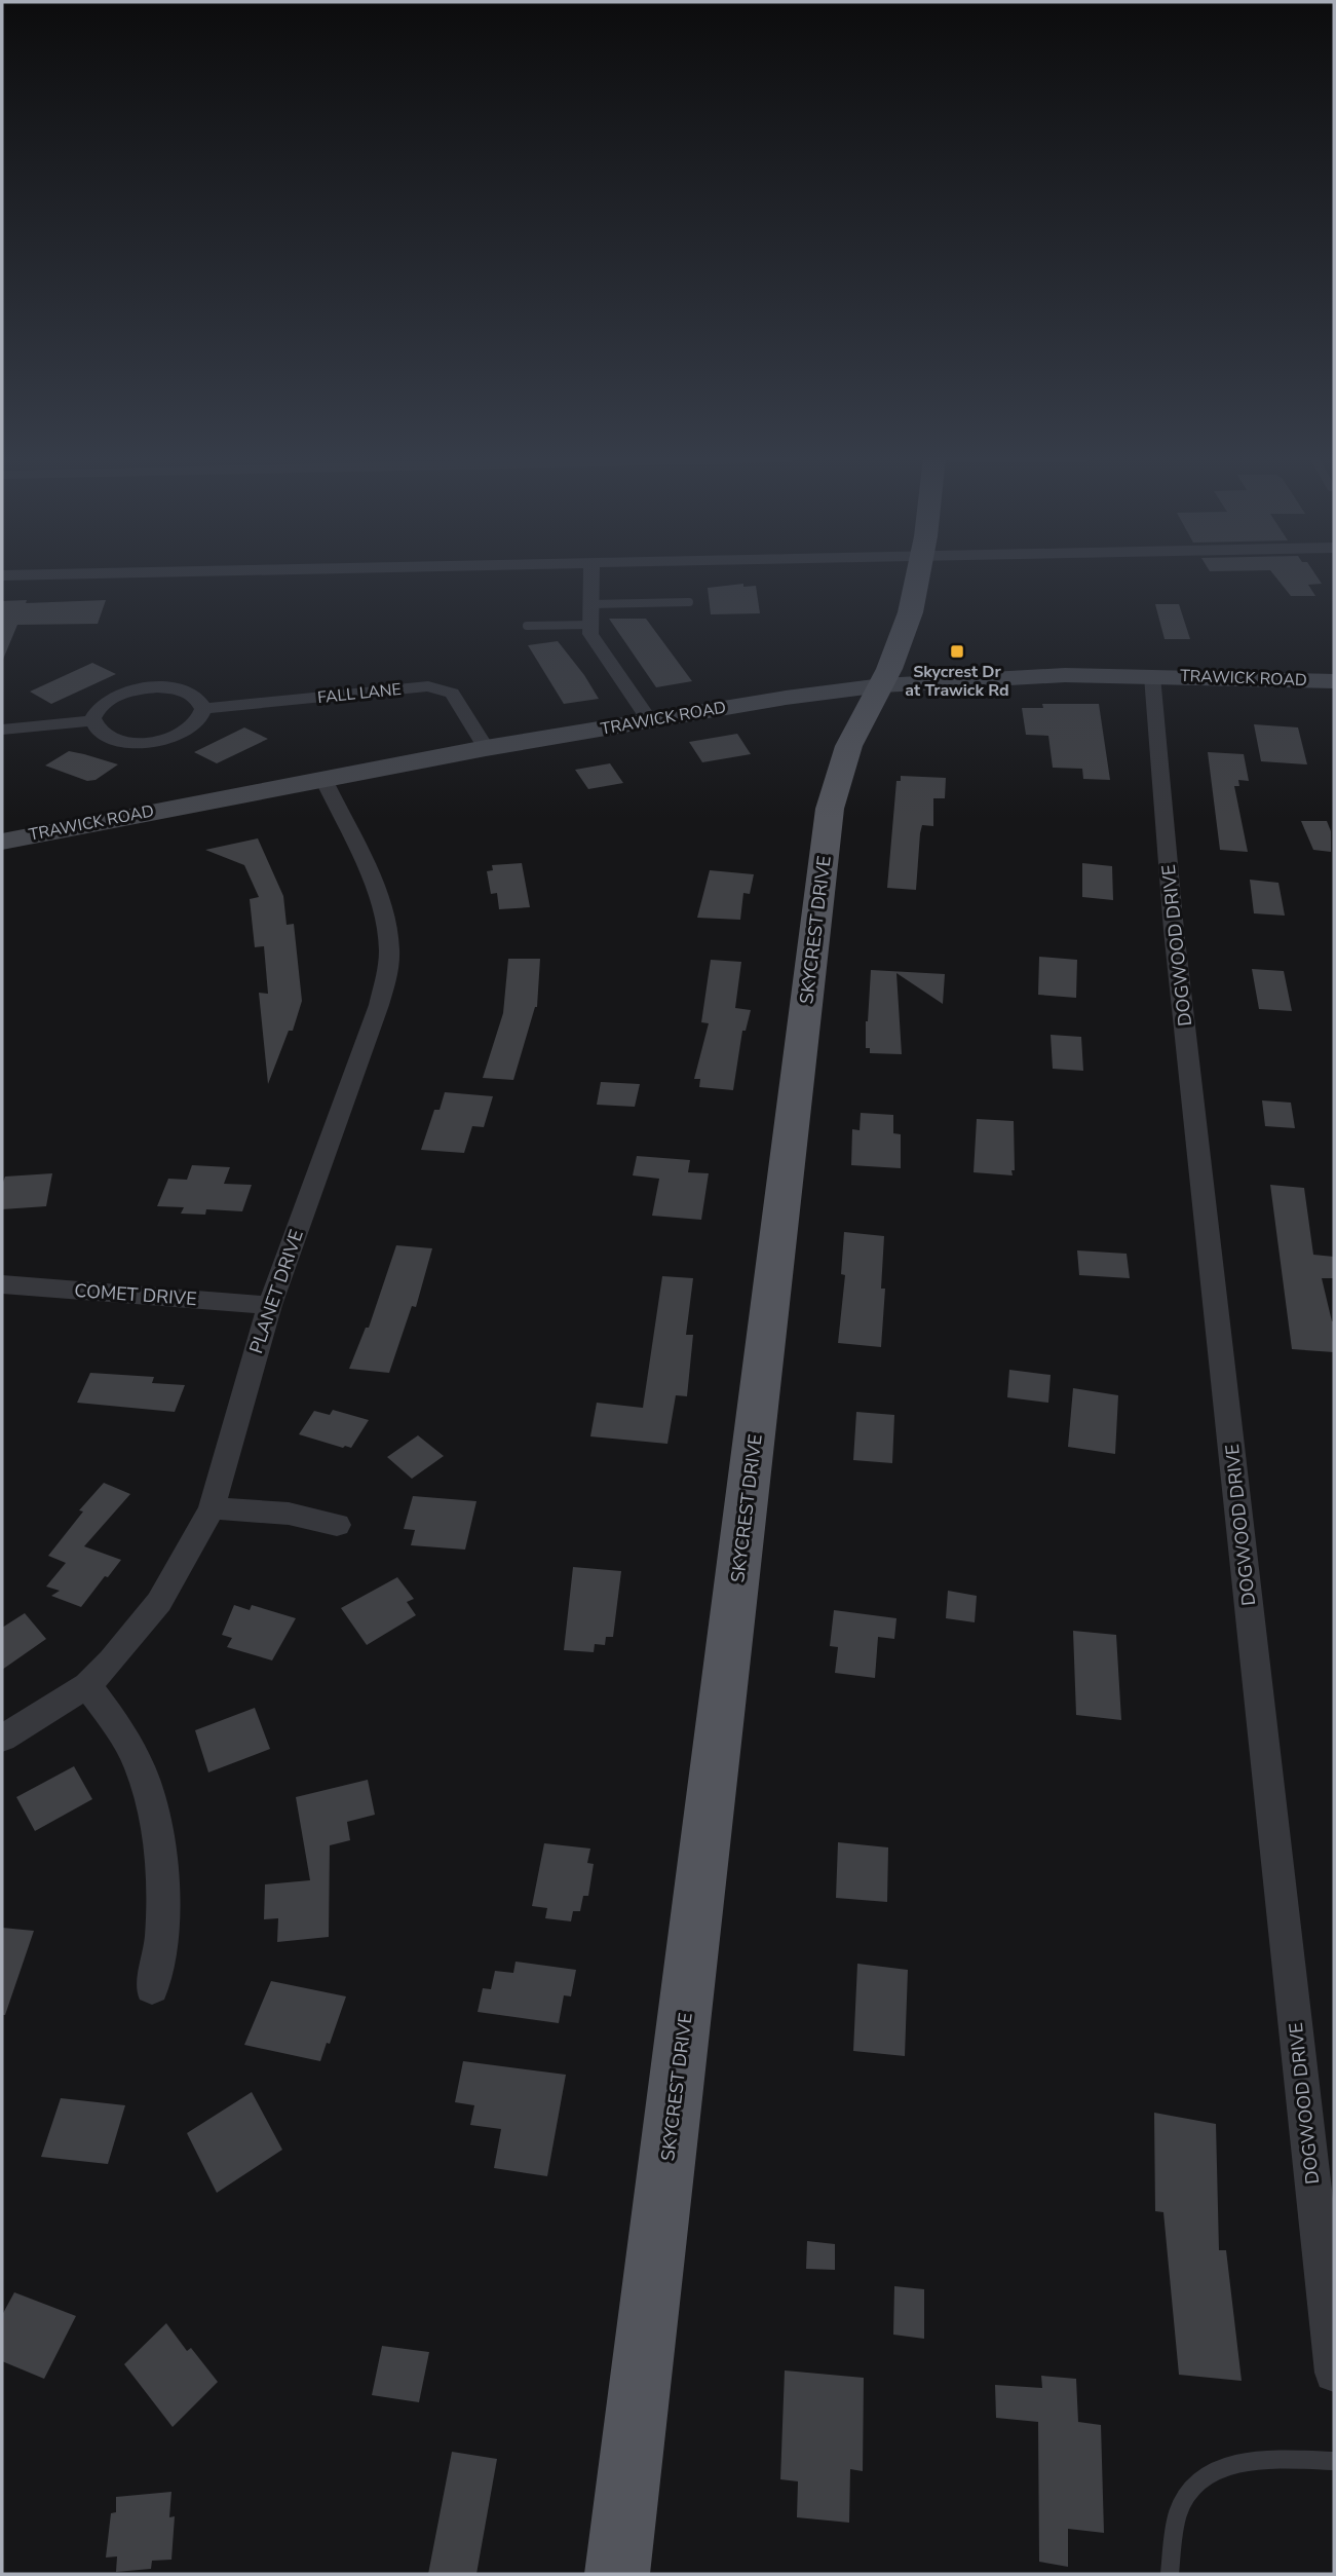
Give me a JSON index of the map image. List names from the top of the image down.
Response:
{
  "streets": {
    "main road": ["SKYCREST DRIVE"],
    "street": [
      "TRAWICK ROAD",
      "FALL LANE",
      "DOGWOOD DRIVE",
      "PLANET DRIVE",
      "COMET DRIVE"
    ]
  },
  "crossings": [
    ["TRAWICK ROAD", "FALL LANE"],
    ["TRAWICK ROAD", "SKYCREST DRIVE"],
    ["TRAWICK ROAD", "DOGWOOD DRIVE"],
    ["TRAWICK ROAD", "PLANET DRIVE"],
    ["PLANET DRIVE", "COMET DRIVE"]
  ],
  "places": {
    "transit": ["Skycrest Dr at Trawick Rd"]
  }
}
